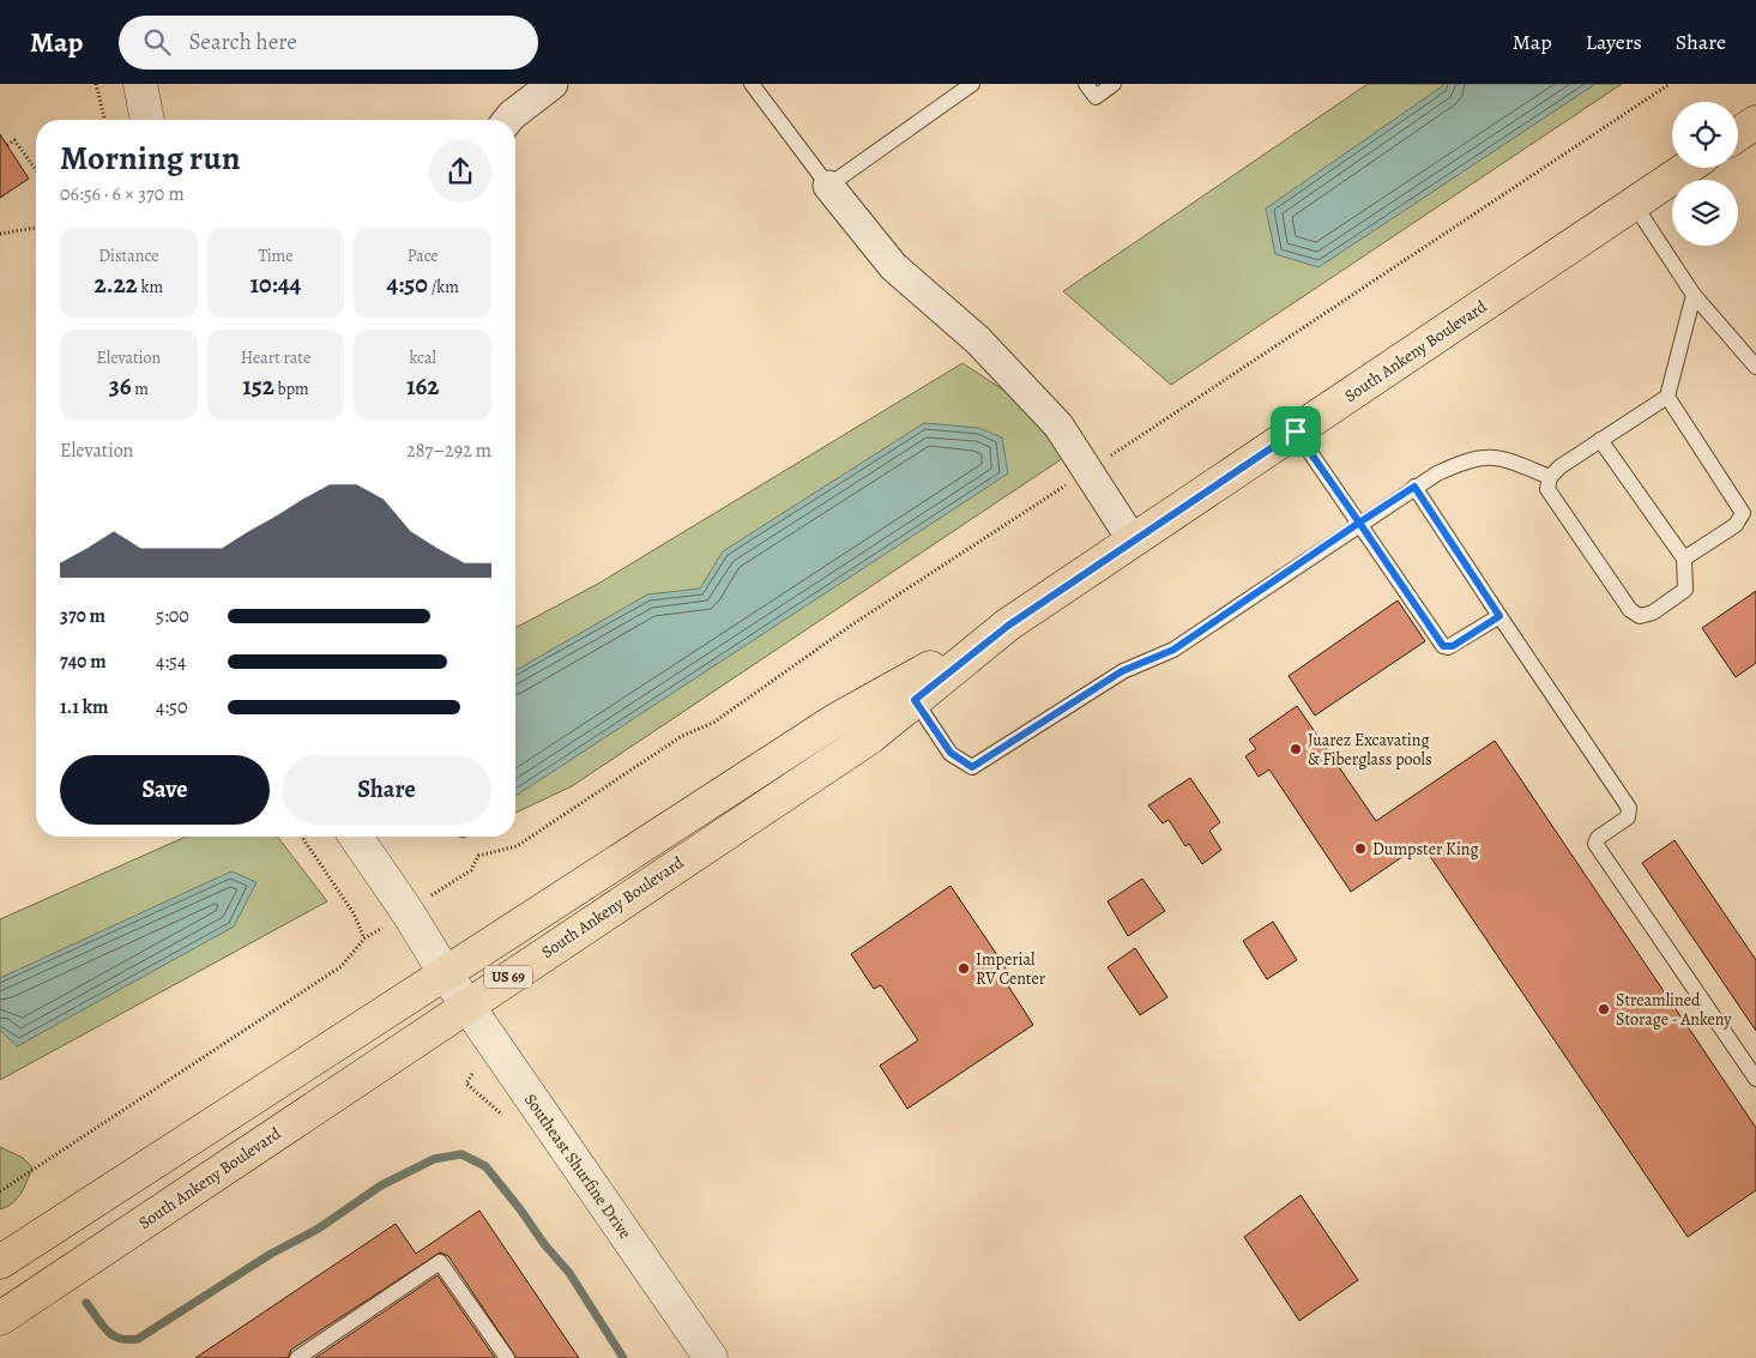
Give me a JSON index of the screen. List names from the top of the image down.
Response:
{
  "streets": {
    "main road": ["South Ankeny Boulevard", "US 69"],
    "street": ["Southeast Shurfine Drive"]
  },
  "crossings": [
    ["South Ankeny Boulevard", "Southeast Shurfine Drive"]
  ],
  "places": [
    "Juarez Excavating & Fiberglass pools",
    "Dumpster King",
    "Imperial RV Center",
    "Streamlined Storage - Ankeny"
  ],
  "page": {
    "header": "Map",
    "search": "Search here",
    "nav": ["Map", "Layers", "Share"],
    "heading": ["Morning run", "06:56 · 6 × 370 m"],
    "stats": [
      ["Distance", "2.22 km"],
      ["Time", "10:44"],
      ["Pace", "4:50 /km"],
      ["Elevation", "36 m"],
      ["Heart rate", "152 bpm"],
      ["kcal", "162"]
    ],
    "chart": ["Elevation", "287–292 m"],
    "list": [
      {
        "name": "370 m",
        "note": "5:00"
      },
      {
        "name": "740 m",
        "note": "4:54"
      },
      {
        "name": "1.1 km",
        "note": "4:50"
      }
    ],
    "buttons": ["Save", "Share"]
  }
}
